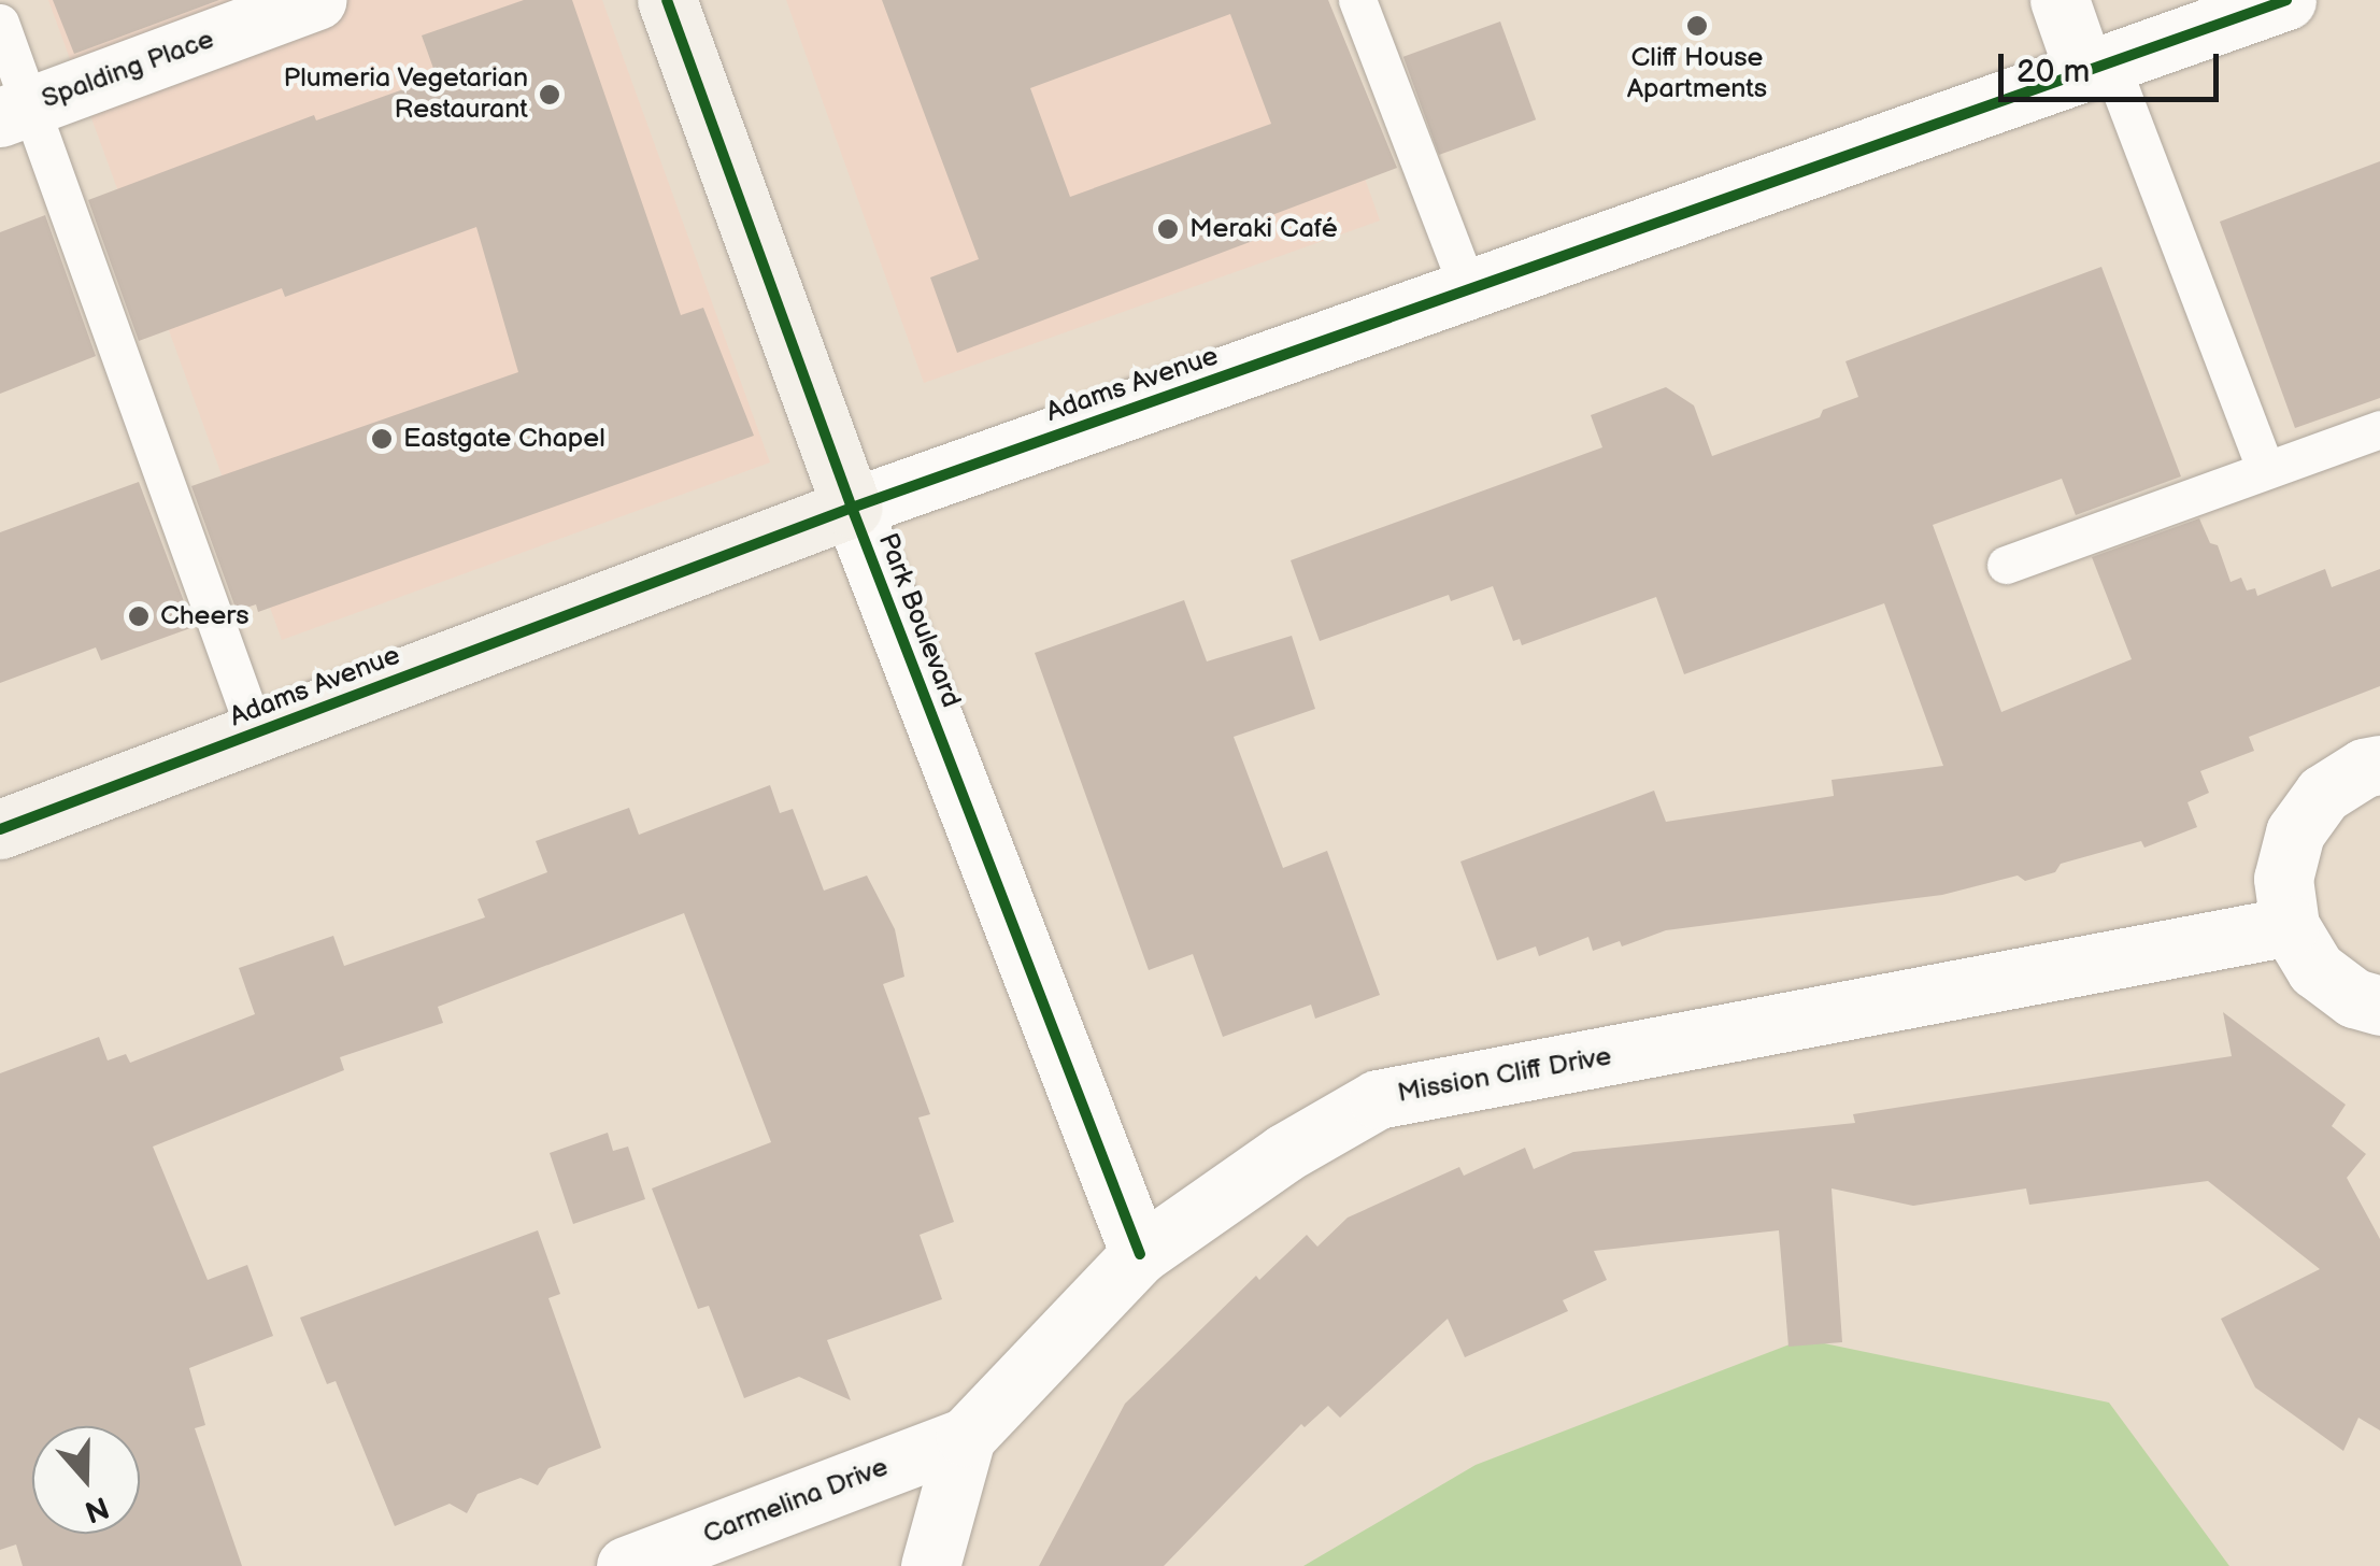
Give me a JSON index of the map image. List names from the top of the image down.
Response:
{
  "streets": {
    "main road": ["Adams Avenue", "Park Boulevard"],
    "street": ["Spalding Place", "Mission Cliff Drive", "Carmelina Drive"]
  },
  "crossings": [
    ["Adams Avenue", "Park Boulevard"],
    ["Park Boulevard", "Mission Cliff Drive"],
    ["Mission Cliff Drive", "Carmelina Drive"]
  ],
  "places": [
    "Cliff House Apartments",
    "Plumeria Vegetarian Restaurant",
    "Meraki Café",
    "Eastgate Chapel",
    "Cheers"
  ],
  "scale_bar": "20 m",
  "north": "bottom"
}
